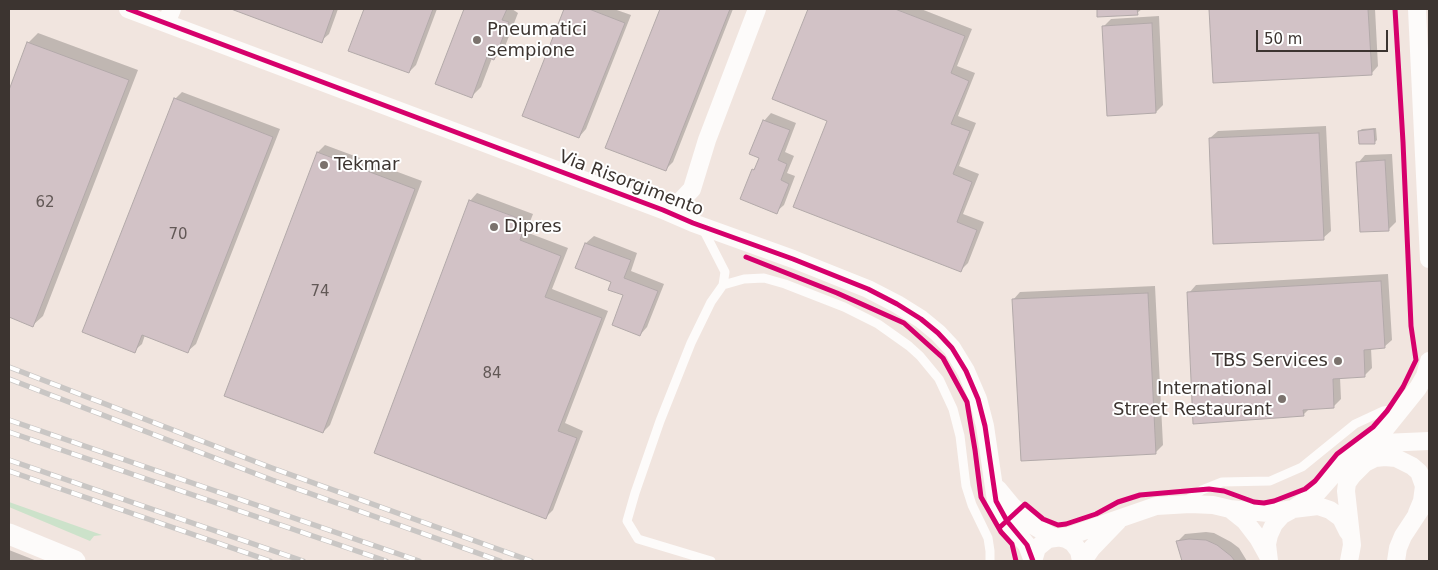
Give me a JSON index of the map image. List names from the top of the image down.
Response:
{
  "streets": {
    "street": ["Via Risorgimento"]
  },
  "places": [
    "Pneumatici sempione",
    "Tekmar",
    "Dipres",
    "TBS Services",
    "International Street Restaurant"
  ],
  "house_numbers": [
    "62",
    "70",
    "74",
    "84"
  ],
  "scale_bar": "50 m"
}
